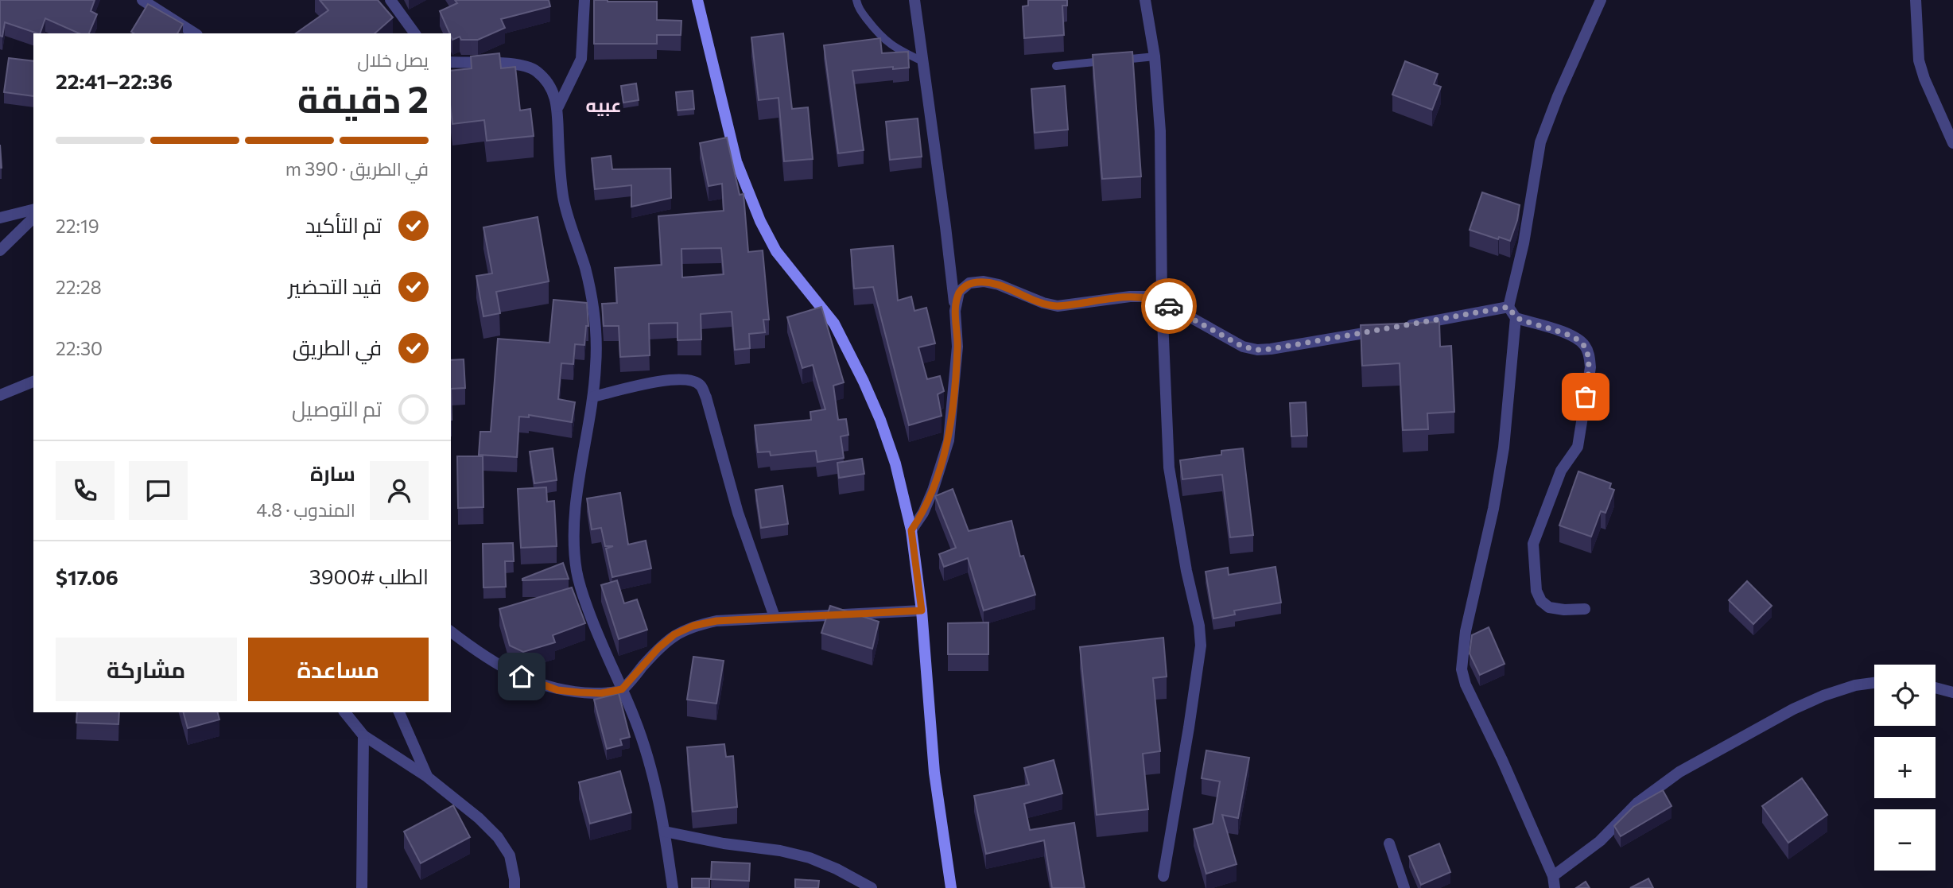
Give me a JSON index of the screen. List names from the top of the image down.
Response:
{
  "districts": ["عبيه"],
  "page": {
    "heading": ["2 دقيقة", "يصل خلال", "22:36–22:41"],
    "panel": [
      "سارة",
      "المندوب · 4.8",
      "الطلب #3900",
      "$17.06"
    ],
    "bar": "في الطريق · 390 m",
    "list": [
      ["تم التأكيد", "22:19"],
      ["قيد التحضير", "22:28"],
      ["في الطريق", "22:30"],
      "تم التوصيل"
    ],
    "buttons": ["مساعدة", "مشاركة"],
    "map_buttons": ["+", "−"]
  }
}
